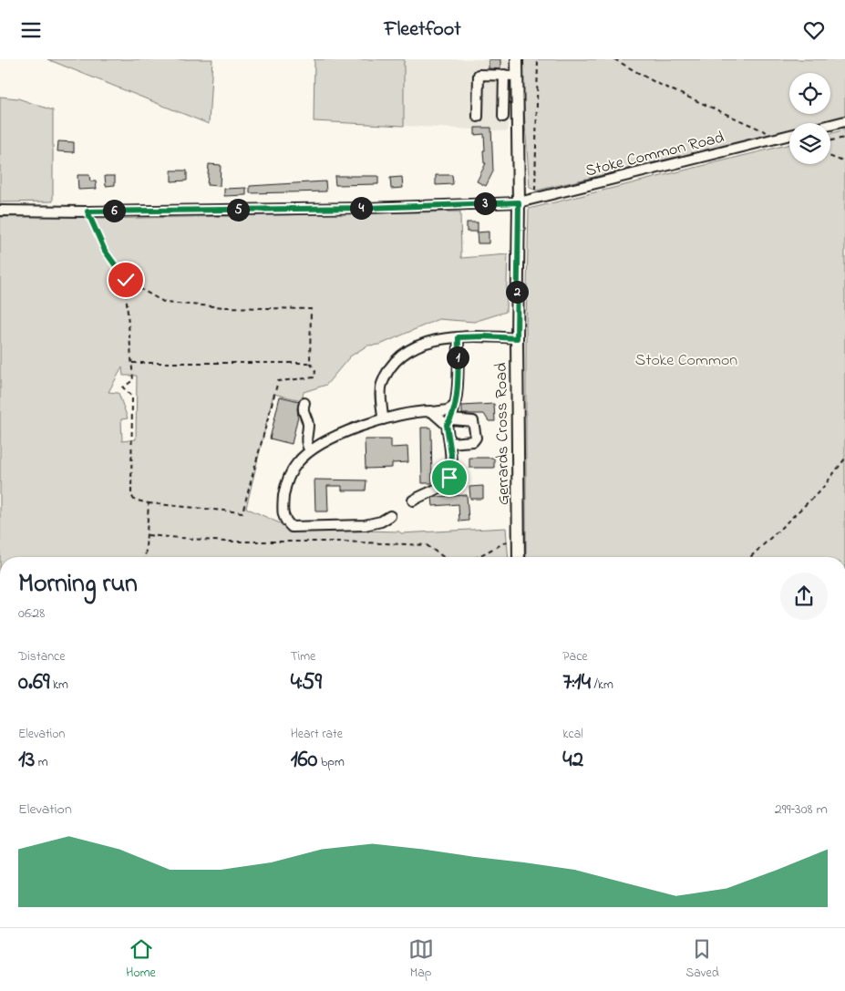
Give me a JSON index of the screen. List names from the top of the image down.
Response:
{
  "streets": {
    "main road": ["Gerrards Cross Road"],
    "street": ["Stoke Common Road"]
  },
  "crossings": [
    ["Stoke Common Road", "Gerrards Cross Road"]
  ],
  "parks": ["Stoke Common"],
  "page": {
    "header": "Fleetfoot",
    "pins": [
      "3",
      "4",
      "5",
      "6",
      "2",
      "1"
    ],
    "heading": ["Morning run", "06:28"],
    "stats": [
      ["Distance", "0.69 km"],
      ["Time", "4:59"],
      ["Pace", "7:14 /km"],
      ["Elevation", "13 m"],
      ["Heart rate", "160 bpm"],
      ["kcal", "42"]
    ],
    "chart": ["Elevation", "299–308 m"],
    "tabs": ["Home", "Map", "Saved"]
  }
}
